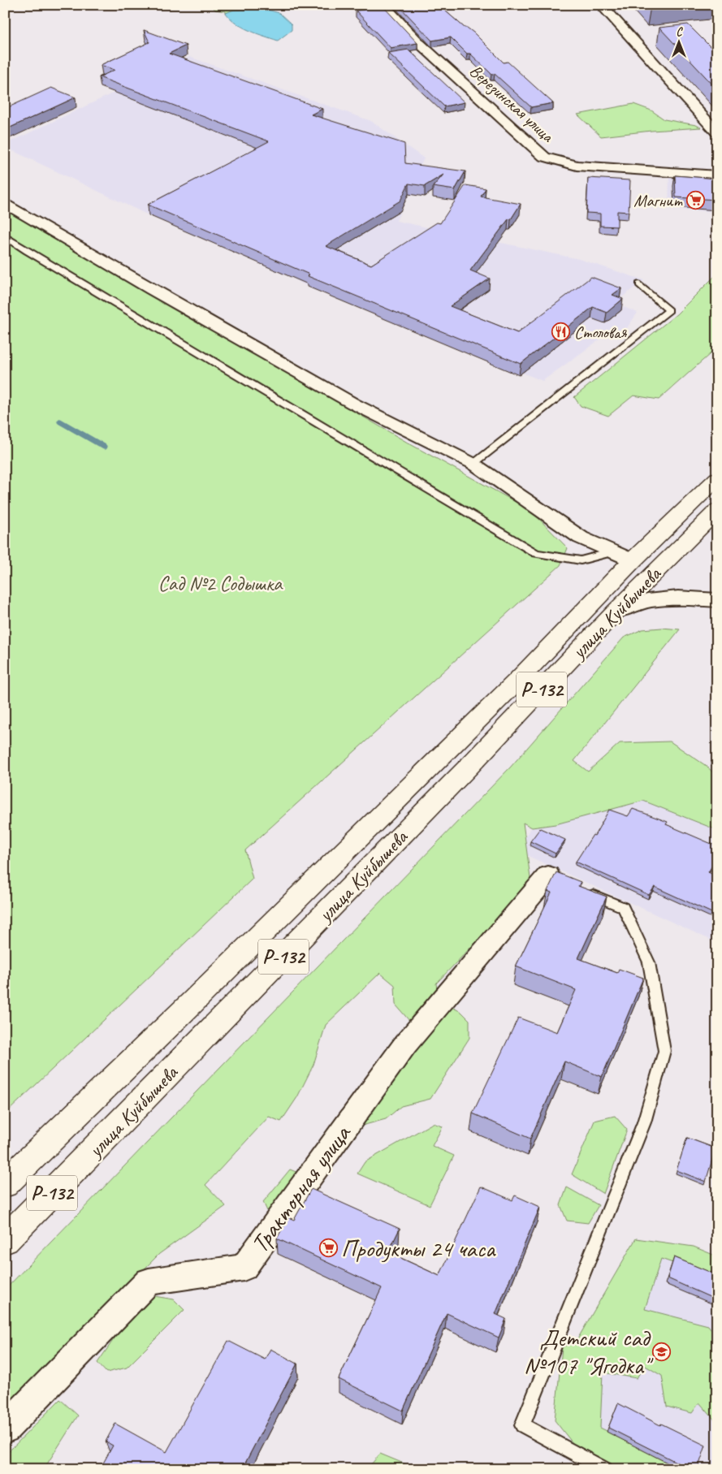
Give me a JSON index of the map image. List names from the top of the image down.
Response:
{
  "streets": {
    "highway": ["улица Куйбышева", "Р-132"],
    "street": ["Верезинская улица", "Тракторная улица"]
  },
  "parks": ["Сад №2 Содышка"],
  "places": {
    "supermarket": ["Магнит", "Продукты 24 часа"],
    "restaurant": ["Столовая"],
    "school or university": ["Детский сад №107 \"Ягодка\""]
  },
  "north": "top"
}
